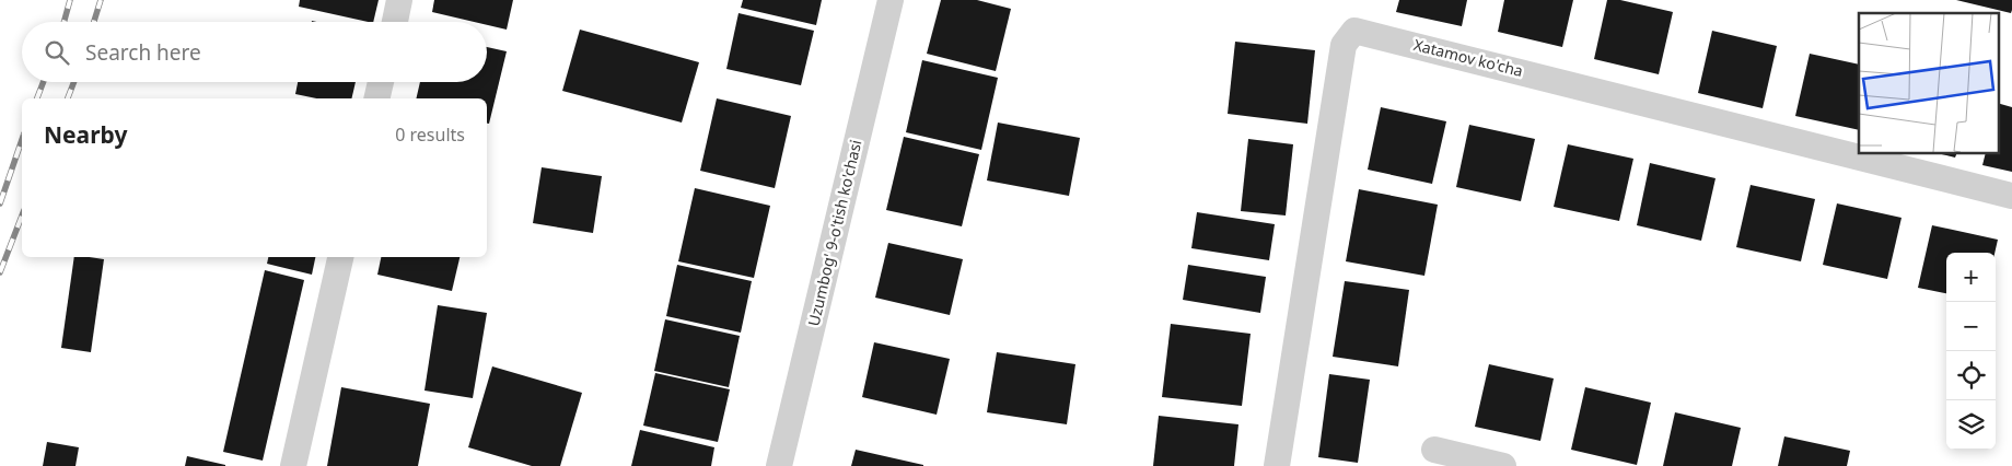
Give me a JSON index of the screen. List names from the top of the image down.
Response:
{
  "streets": {
    "street": ["Xatamov ko'cha", "Uzumbog' 9-o'tish ko'chasi"]
  },
  "page": {
    "search": "Search here",
    "heading": ["Nearby", "0 results"],
    "map_buttons": ["+", "−"]
  }
}
